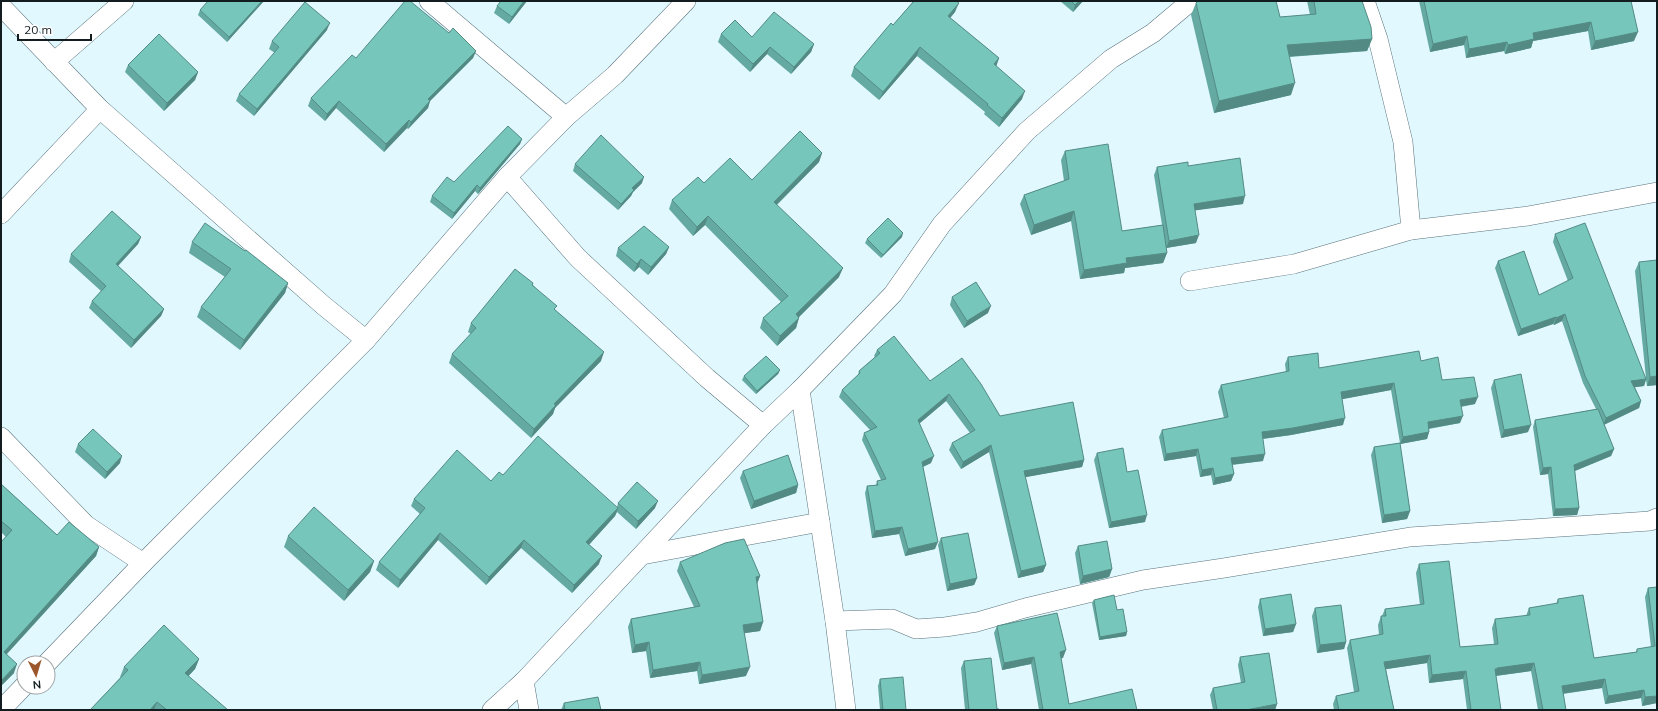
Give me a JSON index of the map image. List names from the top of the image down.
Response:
{
  "scale_bar": "20 m",
  "north": "bottom"
}
